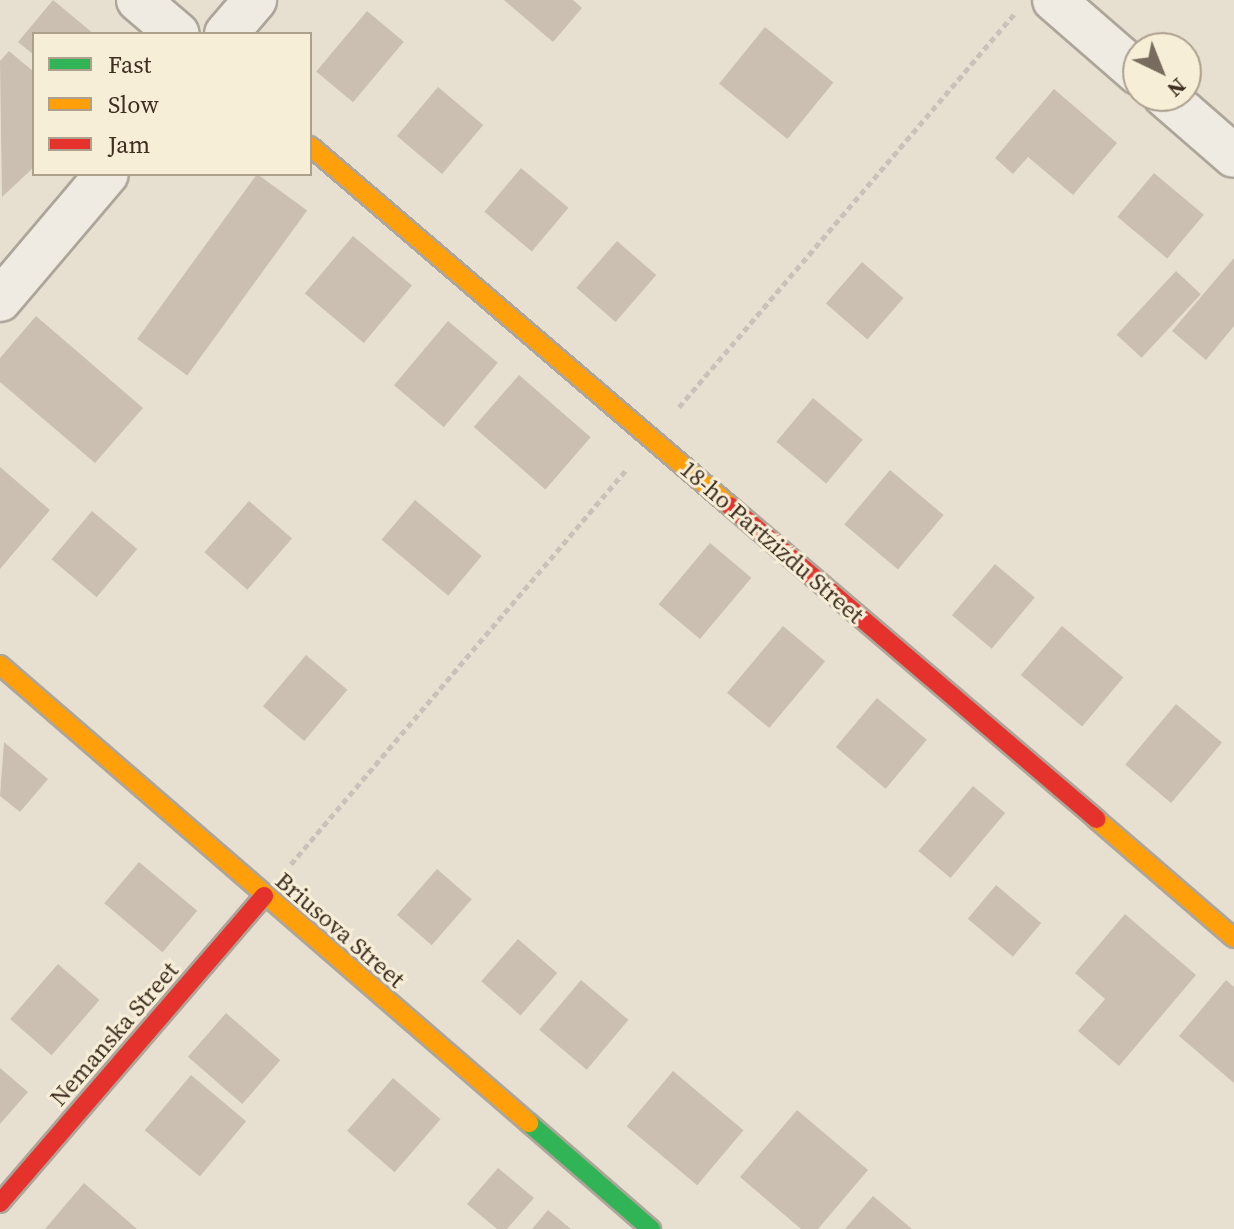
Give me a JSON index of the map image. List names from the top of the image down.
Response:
{
  "streets": {
    "street": ["18-ho Partzizdu Street", "Briusova Street", "Nemanska Street"]
  },
  "crossings": [
    ["Briusova Street", "Nemanska Street"]
  ],
  "legend": ["Fast", "Slow", "Jam"],
  "north": "bottom right"
}
